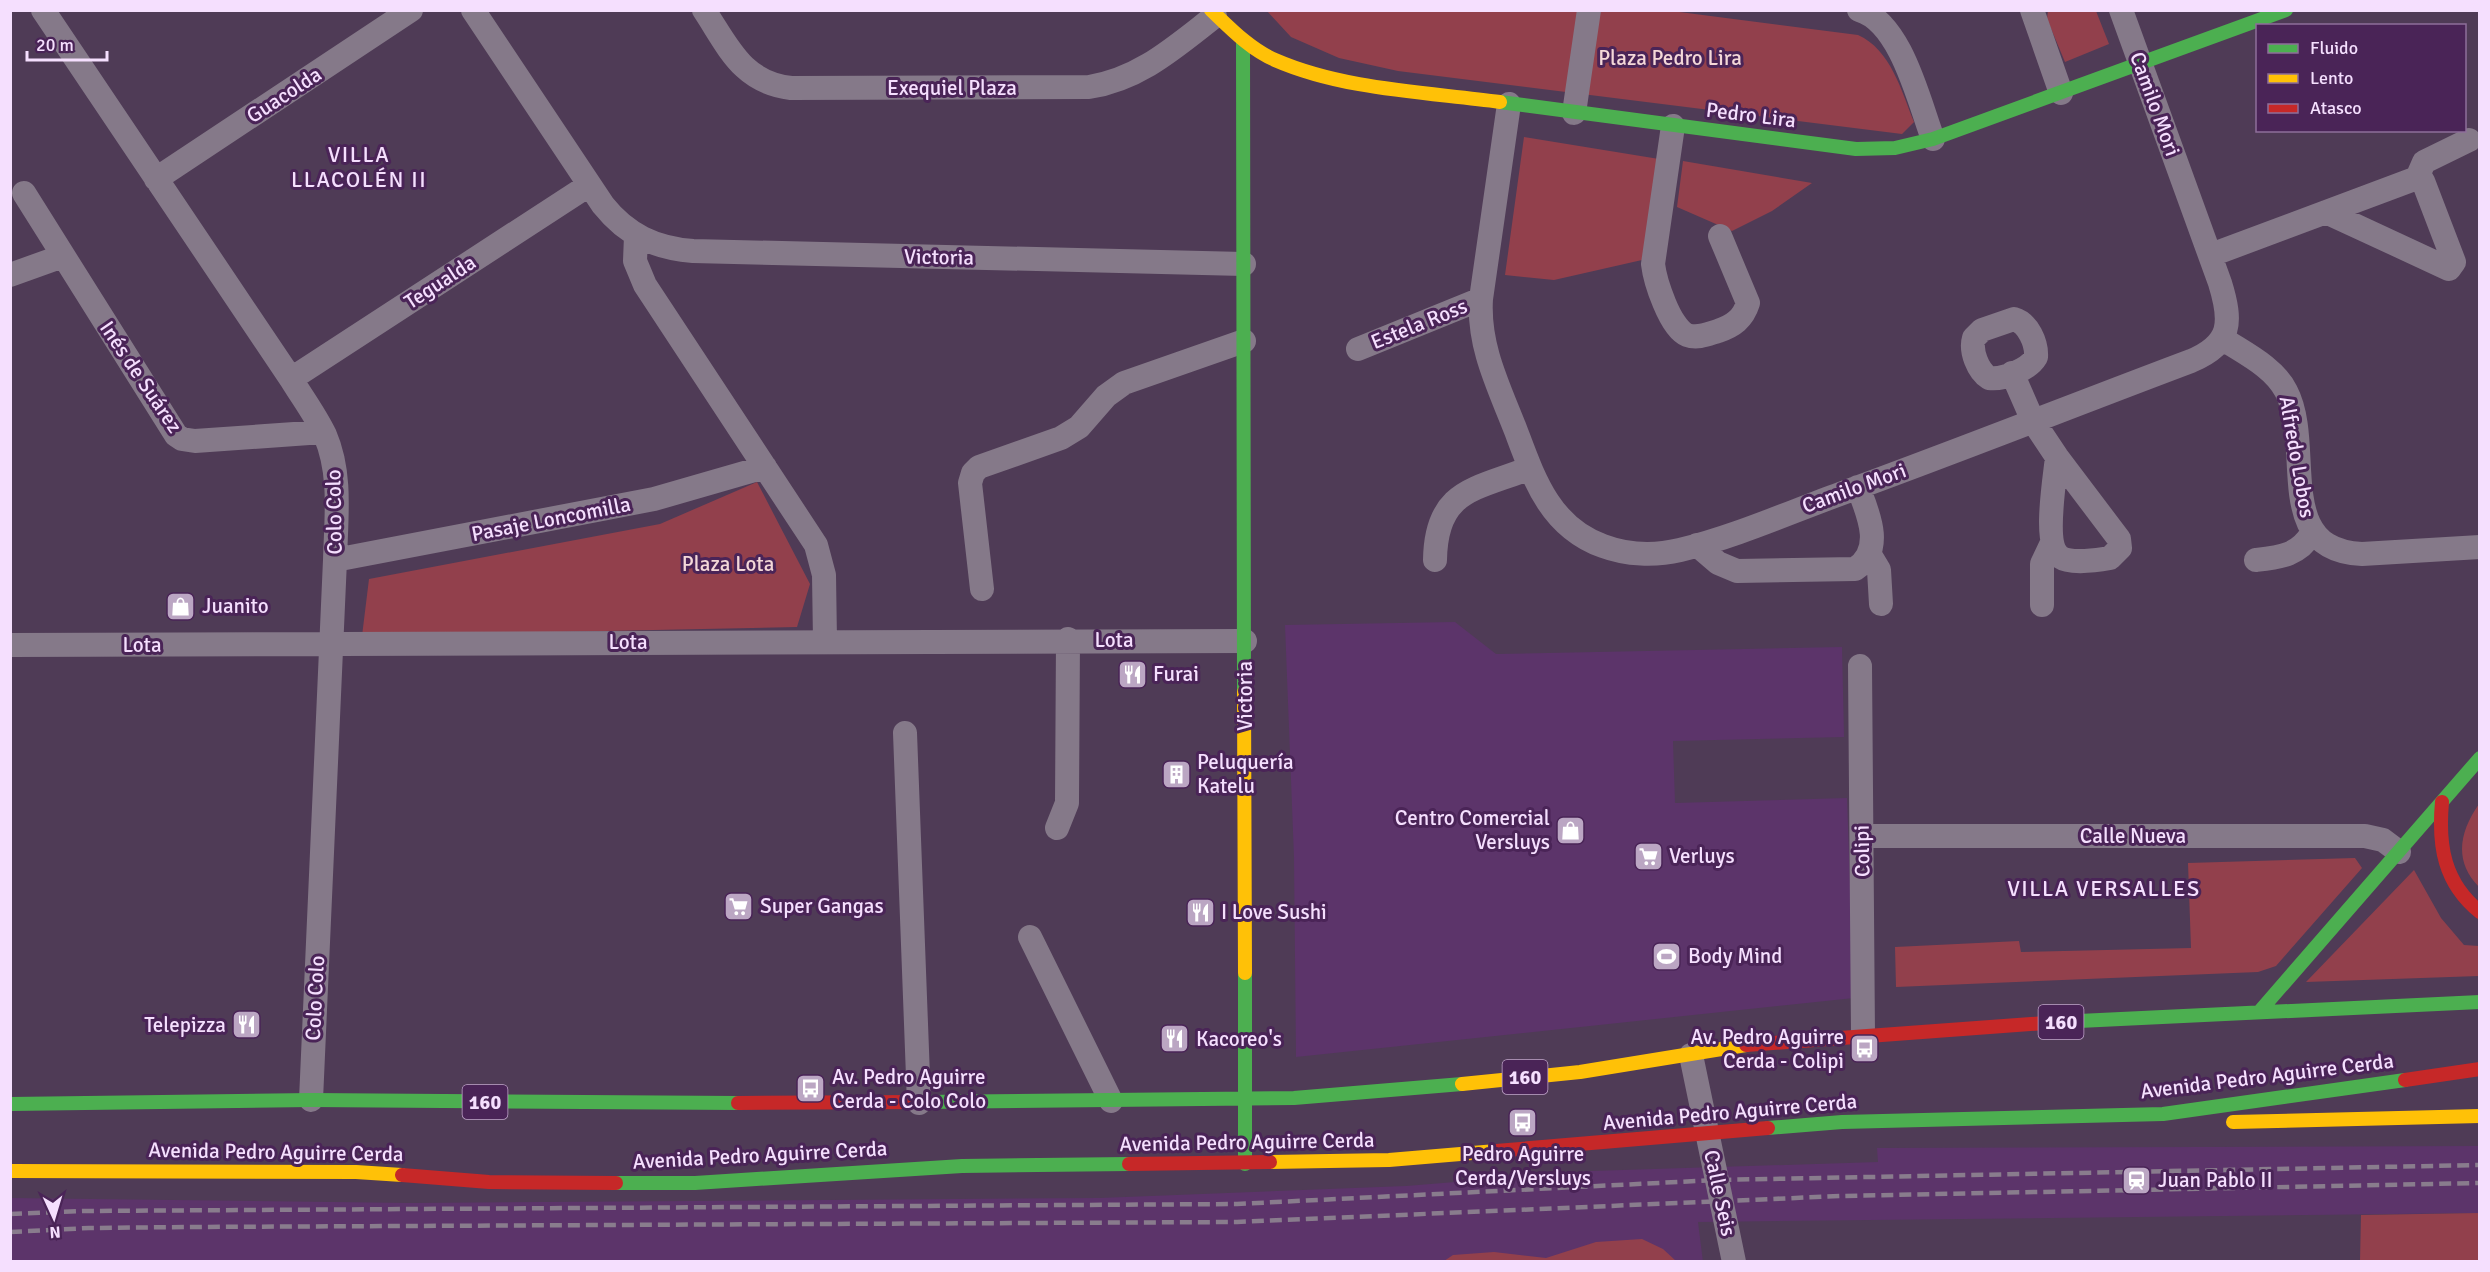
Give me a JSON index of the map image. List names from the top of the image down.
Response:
{
  "streets": {
    "main road": [
      "Pedro Lira",
      "Victoria",
      "160",
      "Avenida Pedro Aguirre Cerda"
    ],
    "street": [
      "Exequiel Plaza",
      "Guacolda",
      "Camilo Mori",
      "Tegualda",
      "Estela Ross",
      "Inés de Suárez",
      "Alfredo Lobos",
      "Colo Colo",
      "Pasaje Loncomilla",
      "Lota",
      "Calle Nueva",
      "Colipi",
      "Calle Seis"
    ]
  },
  "crossings": [
    ["Exequiel Plaza", "Pedro Lira"],
    ["Guacolda", "Colo Colo"],
    ["Camilo Mori", "Pedro Lira"],
    ["Camilo Mori", "Estela Ross"],
    ["Camilo Mori", "Alfredo Lobos"],
    ["Pedro Lira", "Victoria"],
    ["Victoria", "Tegualda"],
    ["Victoria", "Lota"],
    ["Victoria", "Avenida Pedro Aguirre Cerda"],
    ["Tegualda", "Colo Colo"],
    ["Inés de Suárez", "Colo Colo"],
    ["Colo Colo", "Pasaje Loncomilla"],
    ["Colo Colo", "Lota"],
    ["Colo Colo", "Avenida Pedro Aguirre Cerda"],
    ["Calle Nueva", "Colipi"],
    ["Colipi", "Avenida Pedro Aguirre Cerda"],
    ["Avenida Pedro Aguirre Cerda", "Calle Seis"]
  ],
  "districts": ["VILLA LLACOLÉN II", "VILLA VERSALLES"],
  "parks": ["Plaza Pedro Lira", "Plaza Lota"],
  "places": {
    "shop": ["Juanito", "Centro Comercial Versluys"],
    "restaurant": [
      "Furai",
      "I Love Sushi",
      "Telepizza",
      "Kacoreo's"
    ],
    "building": ["Peluquería Katelu"],
    "supermarket": ["Verluys", "Super Gangas"],
    "sports": ["Body Mind"],
    "bus stop": ["Av. Pedro Aguirre Cerda - Colipi", "Av. Pedro Aguirre Cerda - Colo Colo", "Pedro Aguirre Cerda/Versluys"],
    "station": ["Juan Pablo II"]
  },
  "legend": ["Fluido", "Lento", "Atasco"],
  "scale_bar": "20 m",
  "north": "bottom"
}
